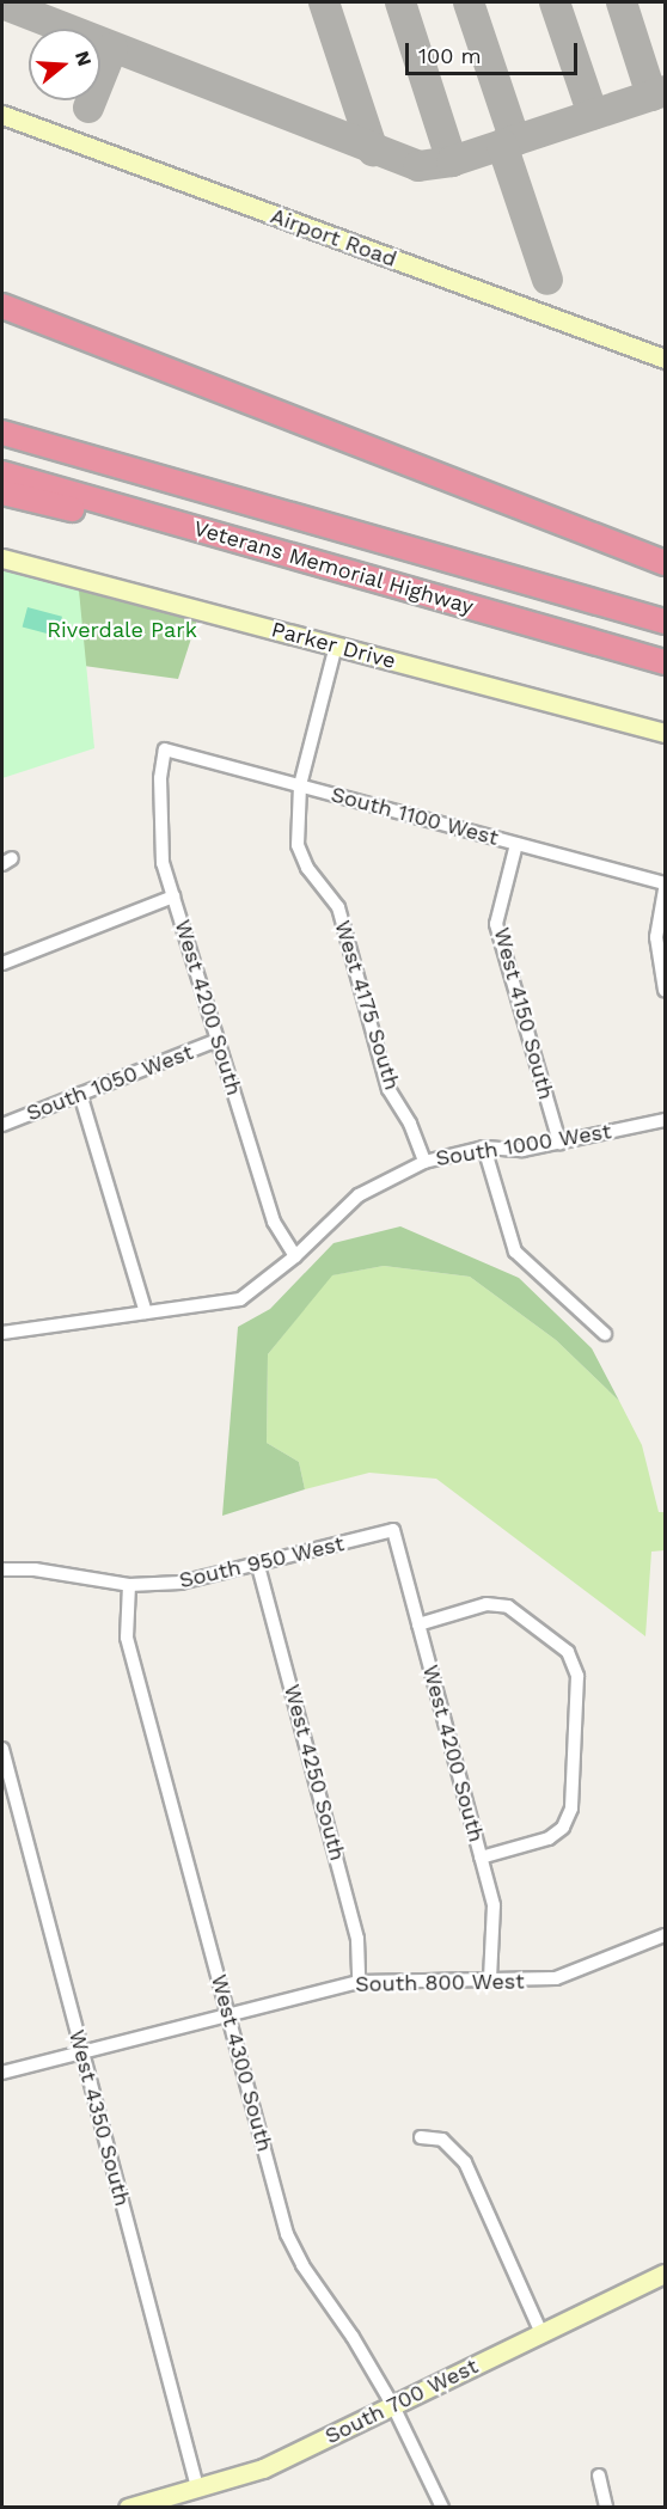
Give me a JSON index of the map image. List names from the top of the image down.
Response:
{
  "streets": {
    "highway": ["Veterans Memorial Highway"],
    "street": [
      "Airport Road",
      "Parker Drive",
      "South 1100 West",
      "West 4175 South",
      "West 4200 South",
      "West 4150 South",
      "South 1050 West",
      "South 1000 West",
      "South 950 West",
      "West 4250 South",
      "South 800 West",
      "West 4300 South",
      "West 4350 South",
      "South 700 West"
    ]
  },
  "crossings": [
    ["Parker Drive", "West 4175 South"],
    ["South 1100 West", "West 4175 South"],
    ["South 1100 West", "West 4200 South"],
    ["South 1100 West", "West 4150 South"],
    ["West 4175 South", "South 1000 West"],
    ["West 4200 South", "South 1050 West"],
    ["West 4200 South", "South 1000 West"],
    ["West 4200 South", "South 950 West"],
    ["West 4200 South", "South 800 West"],
    ["West 4150 South", "South 1000 West"],
    ["South 950 West", "West 4250 South"],
    ["South 950 West", "West 4300 South"],
    ["West 4250 South", "South 800 West"],
    ["South 800 West", "West 4300 South"],
    ["South 800 West", "West 4350 South"],
    ["West 4300 South", "South 700 West"],
    ["West 4350 South", "South 700 West"]
  ],
  "parks": ["Riverdale Park"],
  "scale_bar": "100 m",
  "north": "right"
}
